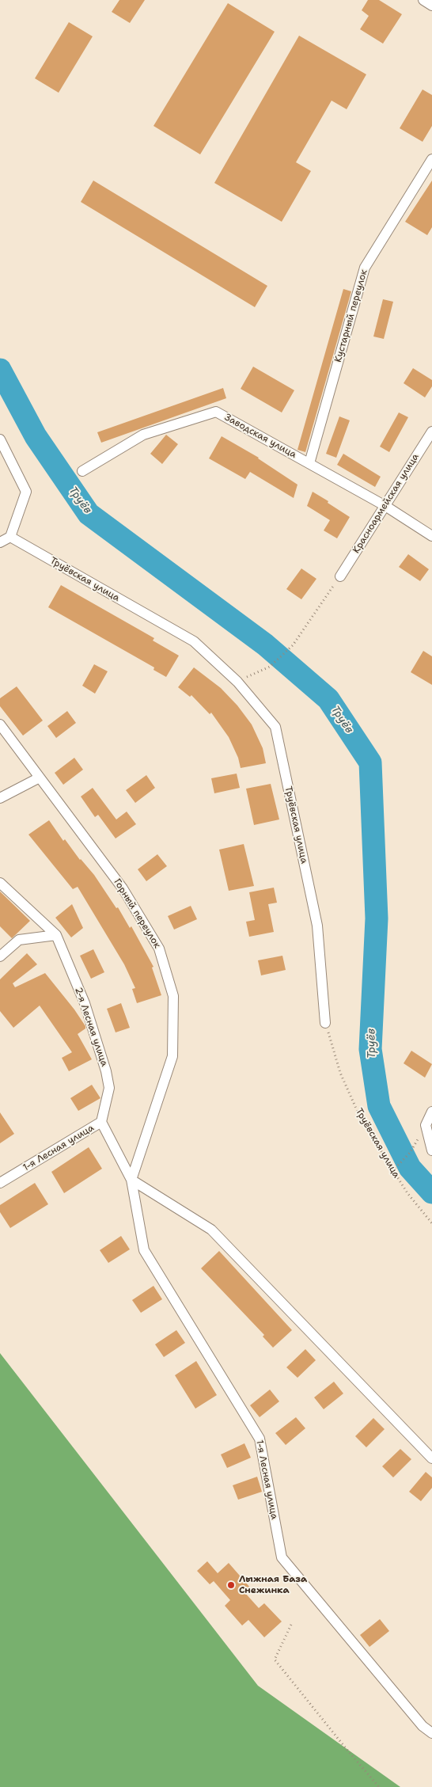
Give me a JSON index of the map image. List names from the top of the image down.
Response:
{
  "streets": {
    "street": [
      "Кустарный переулок",
      "Заводская улица",
      "Красноармейская улица",
      "Труёвская улица",
      "Горный переулок",
      "2-я Лесная улица",
      "1-я Лесная улица"
    ]
  },
  "crossings": [
    ["Кустарный переулок", "Заводская улица"],
    ["Заводская улица", "Красноармейская улица"],
    ["Горный переулок", "1-я Лесная улица"],
    ["2-я Лесная улица", "1-я Лесная улица"]
  ],
  "water": ["Труёв"],
  "places": ["Лыжная База Снежинка"]
}
